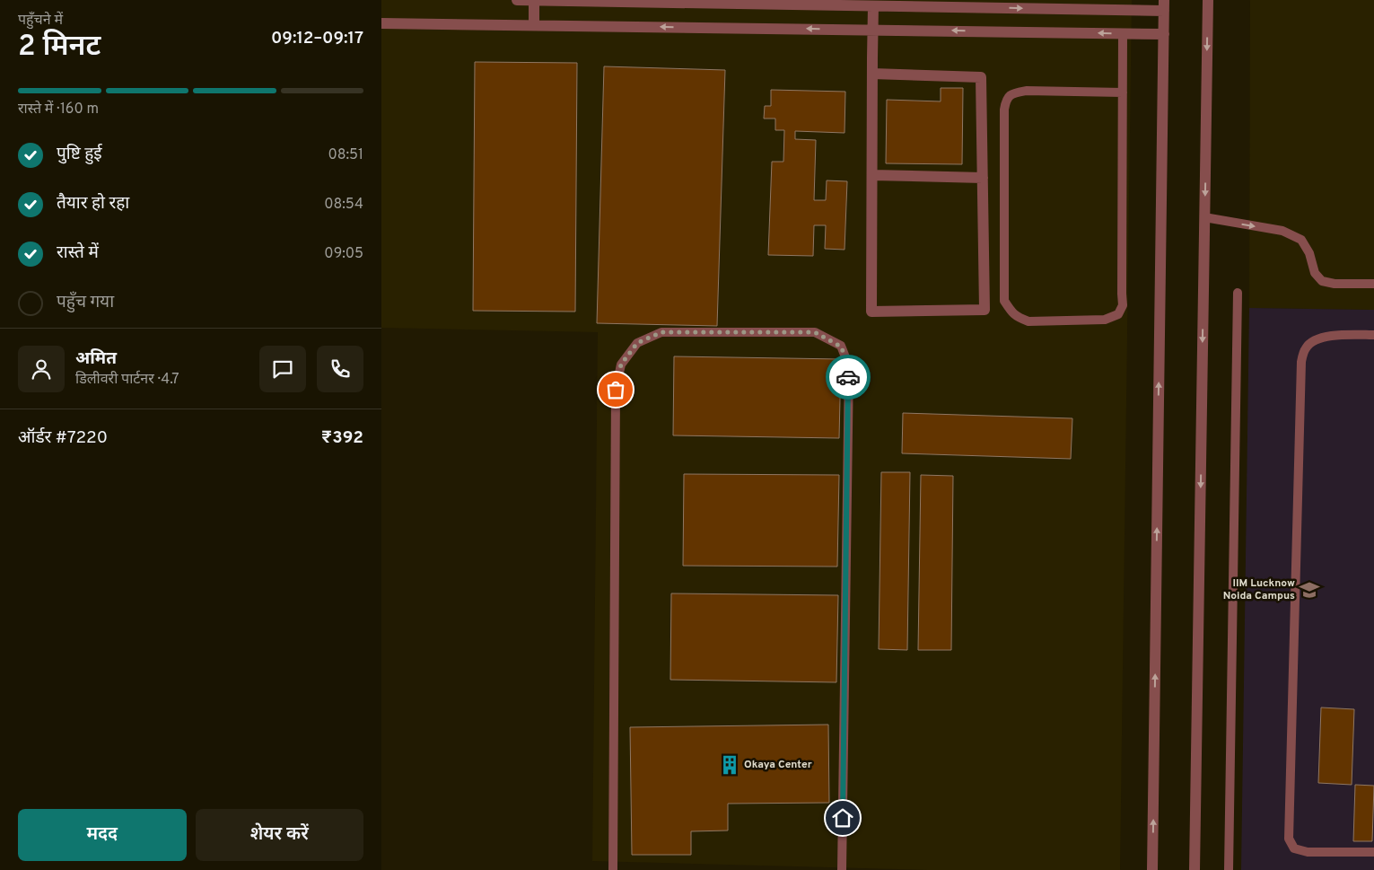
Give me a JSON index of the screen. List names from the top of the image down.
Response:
{
  "places": {
    "school or university": ["IIM Lucknow Noida Campus"],
    "building": ["Okaya Center"]
  },
  "page": {
    "heading": ["2 मिनट", "पहुँचने में", "09:12–09:17"],
    "panel": [
      "अमित",
      "डिलीवरी पार्टनर · 4.7",
      "ऑर्डर #7220",
      "₹392"
    ],
    "bar": "रास्ते में · 160 m",
    "list": [
      ["पुष्टि हुई", "08:51"],
      ["तैयार हो रहा", "08:54"],
      ["रास्ते में", "09:05"],
      "पहुँच गया"
    ],
    "buttons": ["मदद", "शेयर करें"]
  }
}
